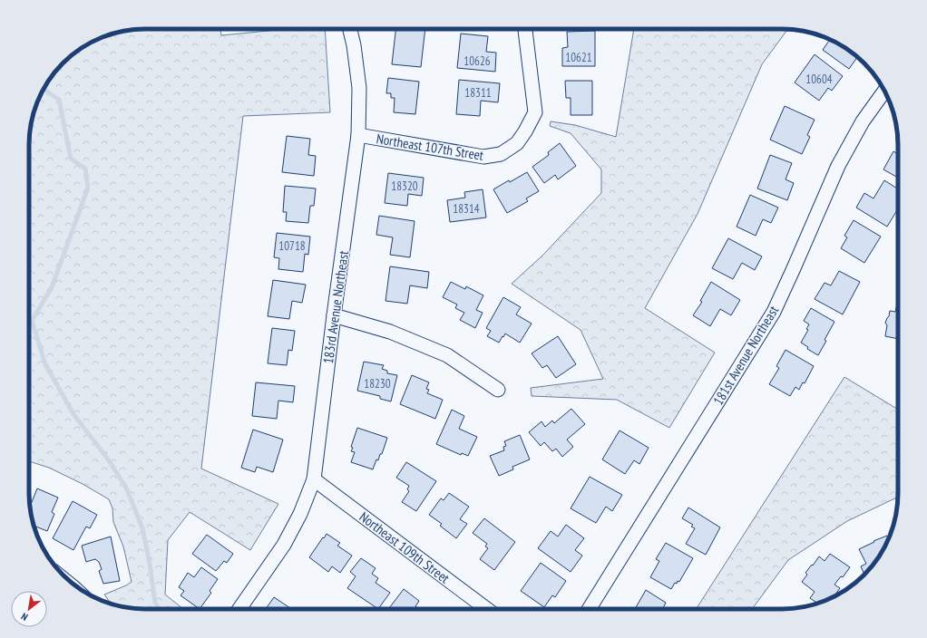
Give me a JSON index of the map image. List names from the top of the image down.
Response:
{
  "streets": {
    "street": [
      "Northeast 107th Street",
      "183rd Avenue Northeast",
      "181st Avenue Northeast",
      "Northeast 109th Street"
    ]
  },
  "crossings": [
    ["Northeast 107th Street", "183rd Avenue Northeast"],
    ["183rd Avenue Northeast", "Northeast 109th Street"]
  ],
  "house_numbers": [
    "10621",
    "10626",
    "10604",
    "18311",
    "18320",
    "18314",
    "10718",
    "18230"
  ],
  "north": "bottom left"
}
